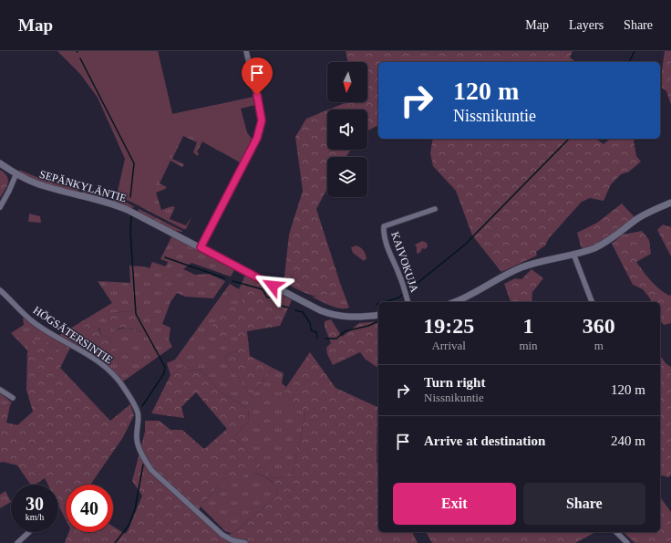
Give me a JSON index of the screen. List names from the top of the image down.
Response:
{
  "streets": {
    "street": ["SEPÄNKYLÄNTIE", "KAIVOKUJA", "HÖGSÄTERSINTIE"]
  },
  "north": "bottom",
  "page": {
    "header": "Map",
    "nav": ["Map", "Layers", "Share"],
    "turn": ["120 m", "Nissnikuntie"],
    "eta": [
      "19:25",
      "Arrival",
      "1",
      "min",
      "360",
      "m"
    ],
    "list": [
      {
        "name": "Turn right",
        "note": "Nissnikuntie",
        "value": "120 m"
      },
      {
        "name": "Arrive at destination",
        "value": "240 m"
      }
    ],
    "buttons": ["Exit", "Share"],
    "speed": "30 km/h",
    "limit": "40"
  }
}
